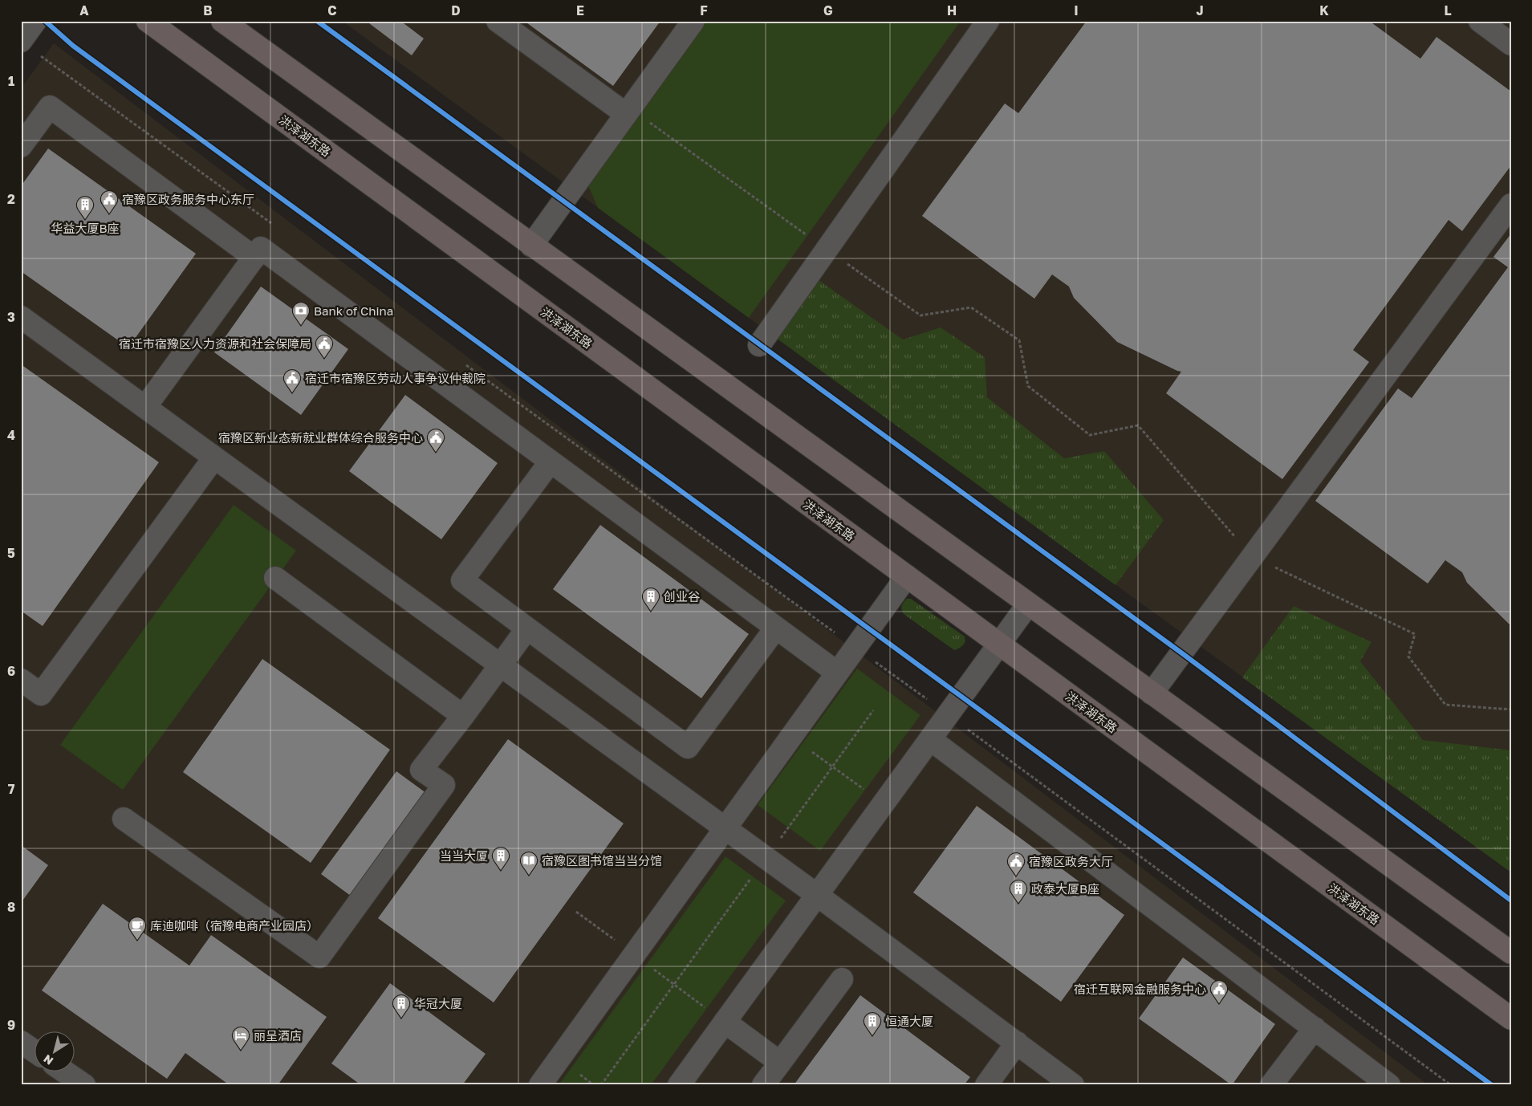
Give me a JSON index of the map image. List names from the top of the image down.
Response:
{
  "streets": {
    "main road": ["洪泽湖东路"]
  },
  "places": {
    "public building": [
      "宿豫区政务服务中心东厅",
      "宿迁市宿豫区人力资源和社会保障局",
      "宿迁市宿豫区劳动人事争议仲裁院",
      "宿豫区新业态新就业群体综合服务中心",
      "宿豫区政务大厅",
      "宿迁互联网金融服务中心"
    ],
    "building": [
      "华益大厦B座",
      "创业谷",
      "当当大厦",
      "政泰大厦B座",
      "华冠大厦",
      "恒通大厦"
    ],
    "bank": ["Bank of China"],
    "library": ["宿豫区图书馆当当分馆"],
    "cafe": ["库迪咖啡（宿豫电商产业园店）"],
    "hotel": ["丽呈酒店"]
  },
  "north": "bottom left",
  "grid": {
    "columns": [
      "A",
      "B",
      "C",
      "D",
      "E",
      "F",
      "G",
      "H",
      "I",
      "J",
      "K",
      "L"
    ],
    "rows": [
      "1",
      "2",
      "3",
      "4",
      "5",
      "6",
      "7",
      "8",
      "9"
    ]
  }
}
